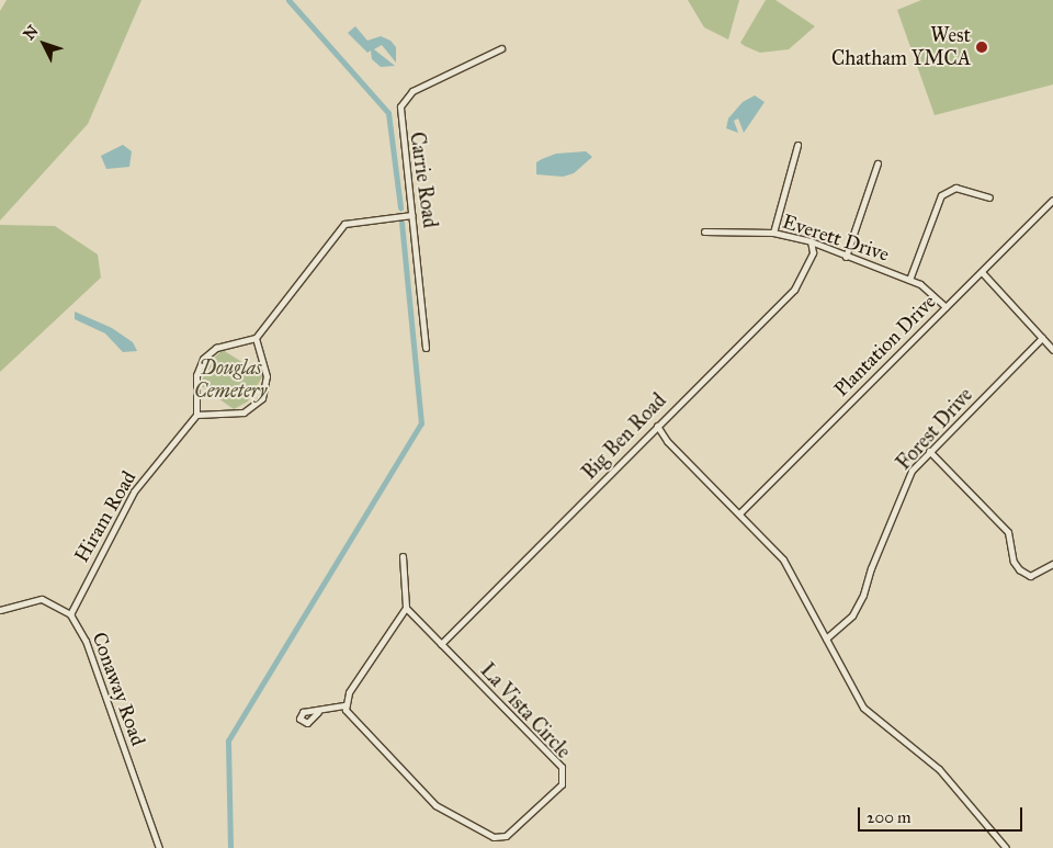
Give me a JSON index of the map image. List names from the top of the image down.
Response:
{
  "streets": {
    "street": [
      "Carrie Road",
      "Everett Drive",
      "Plantation Drive",
      "Forest Drive",
      "Big Ben Road",
      "Hiram Road",
      "Conaway Road",
      "La Vista Circle"
    ]
  },
  "crossings": [
    ["Everett Drive", "Plantation Drive"],
    ["Everett Drive", "Big Ben Road"],
    ["Big Ben Road", "La Vista Circle"],
    ["Hiram Road", "Conaway Road"]
  ],
  "parks": ["Douglas Cemetery"],
  "places": ["West Chatham YMCA"],
  "scale_bar": "200 m",
  "north": "top left"
}
